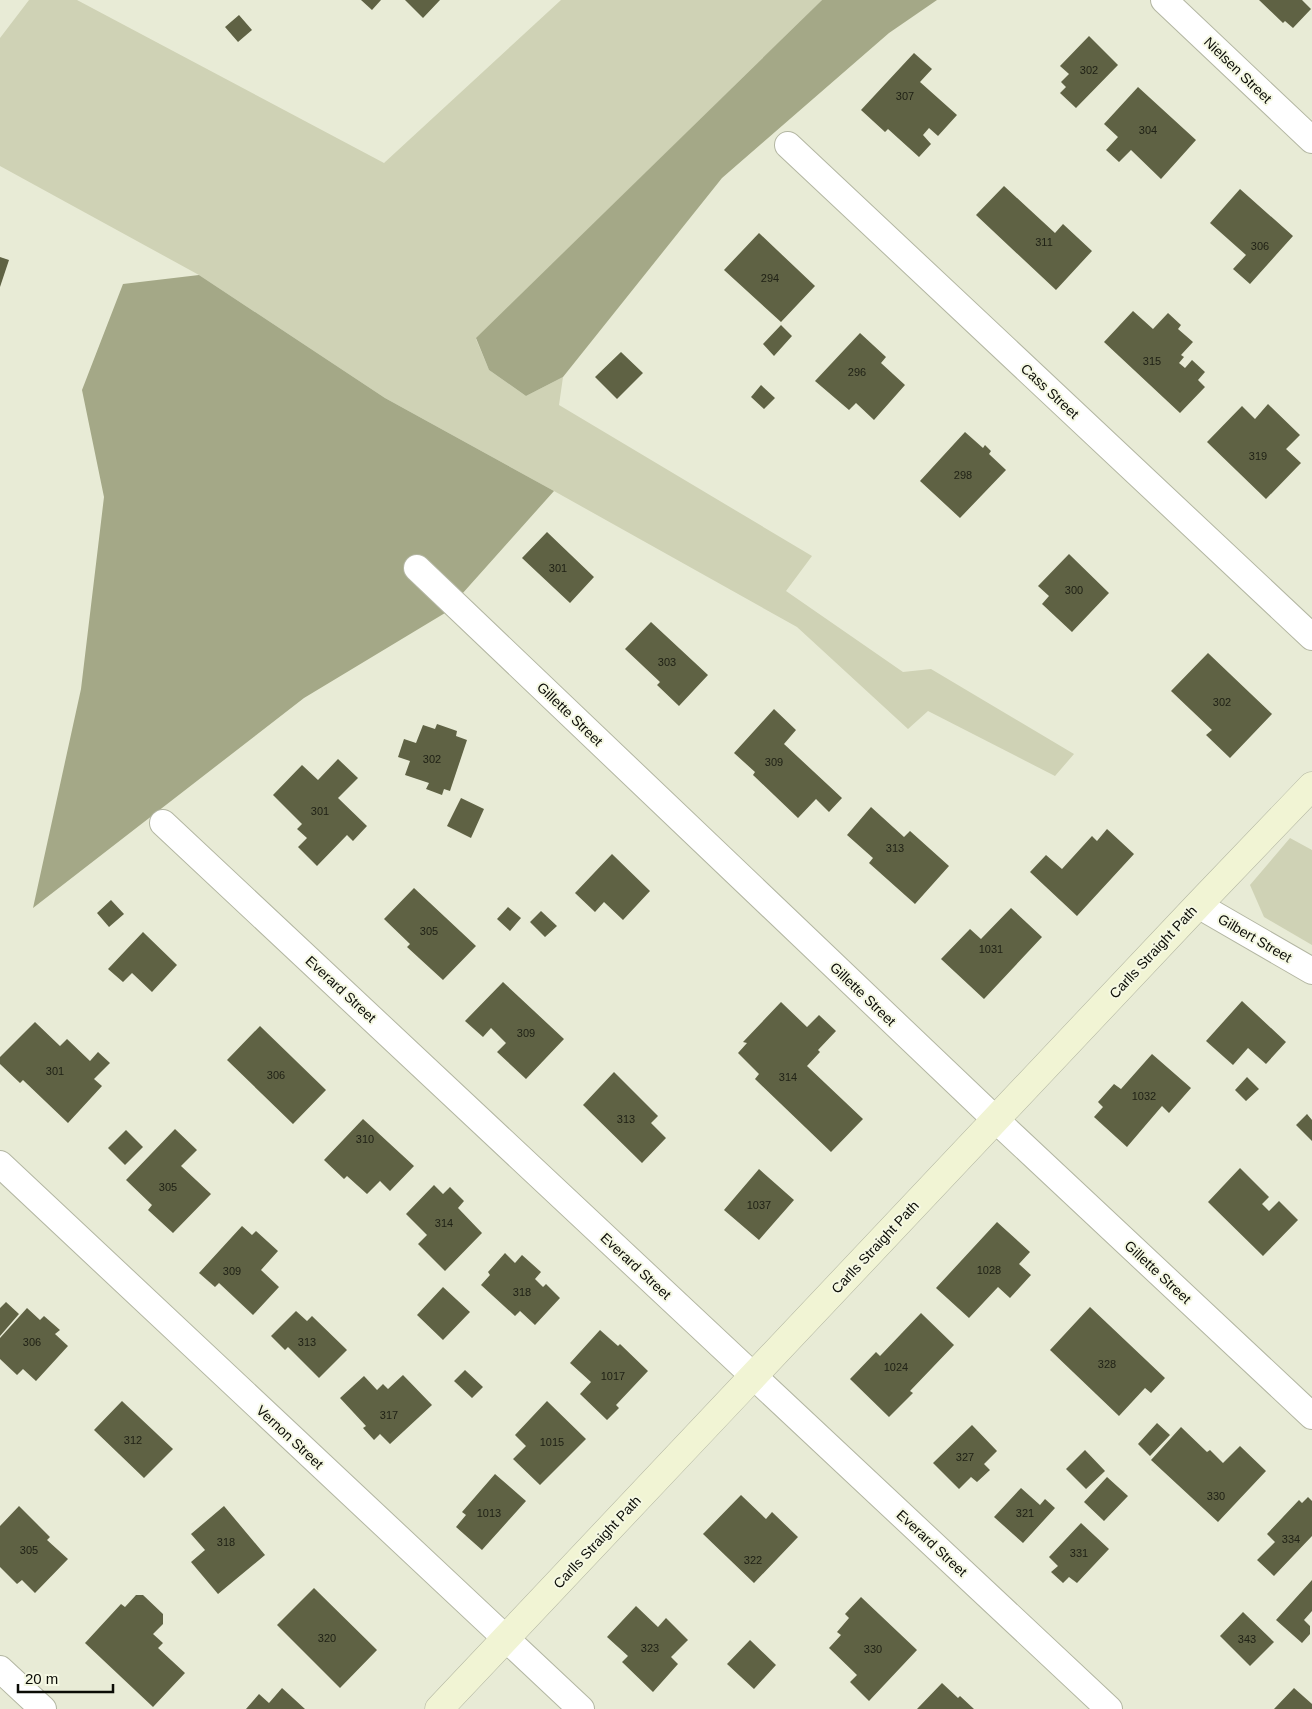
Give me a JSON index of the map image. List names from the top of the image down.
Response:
{
  "streets": {
    "street": [
      "Nielsen Street",
      "Cass Street",
      "Gillette Street",
      "Gilbert Street",
      "Carlls Straight Path",
      "Everard Street",
      "Vernon Street"
    ]
  },
  "crossings": [
    ["Gillette Street", "Carlls Straight Path"],
    ["Gilbert Street", "Carlls Straight Path"],
    ["Carlls Straight Path", "Everard Street"],
    ["Carlls Straight Path", "Vernon Street"]
  ],
  "house_numbers": [
    "302",
    "307",
    "304",
    "311",
    "306",
    "294",
    "315",
    "296",
    "319",
    "298",
    "301",
    "300",
    "303",
    "302",
    "302",
    "309",
    "301",
    "313",
    "305",
    "1031",
    "309",
    "301",
    "306",
    "314",
    "1032",
    "313",
    "310",
    "305",
    "1037",
    "314",
    "1028",
    "309",
    "318",
    "306",
    "313",
    "328",
    "1024",
    "1017",
    "317",
    "312",
    "1015",
    "327",
    "330",
    "1013",
    "321",
    "334",
    "318",
    "305",
    "331",
    "322",
    "320",
    "343",
    "323",
    "330"
  ],
  "scale_bar": "20 m"
}
